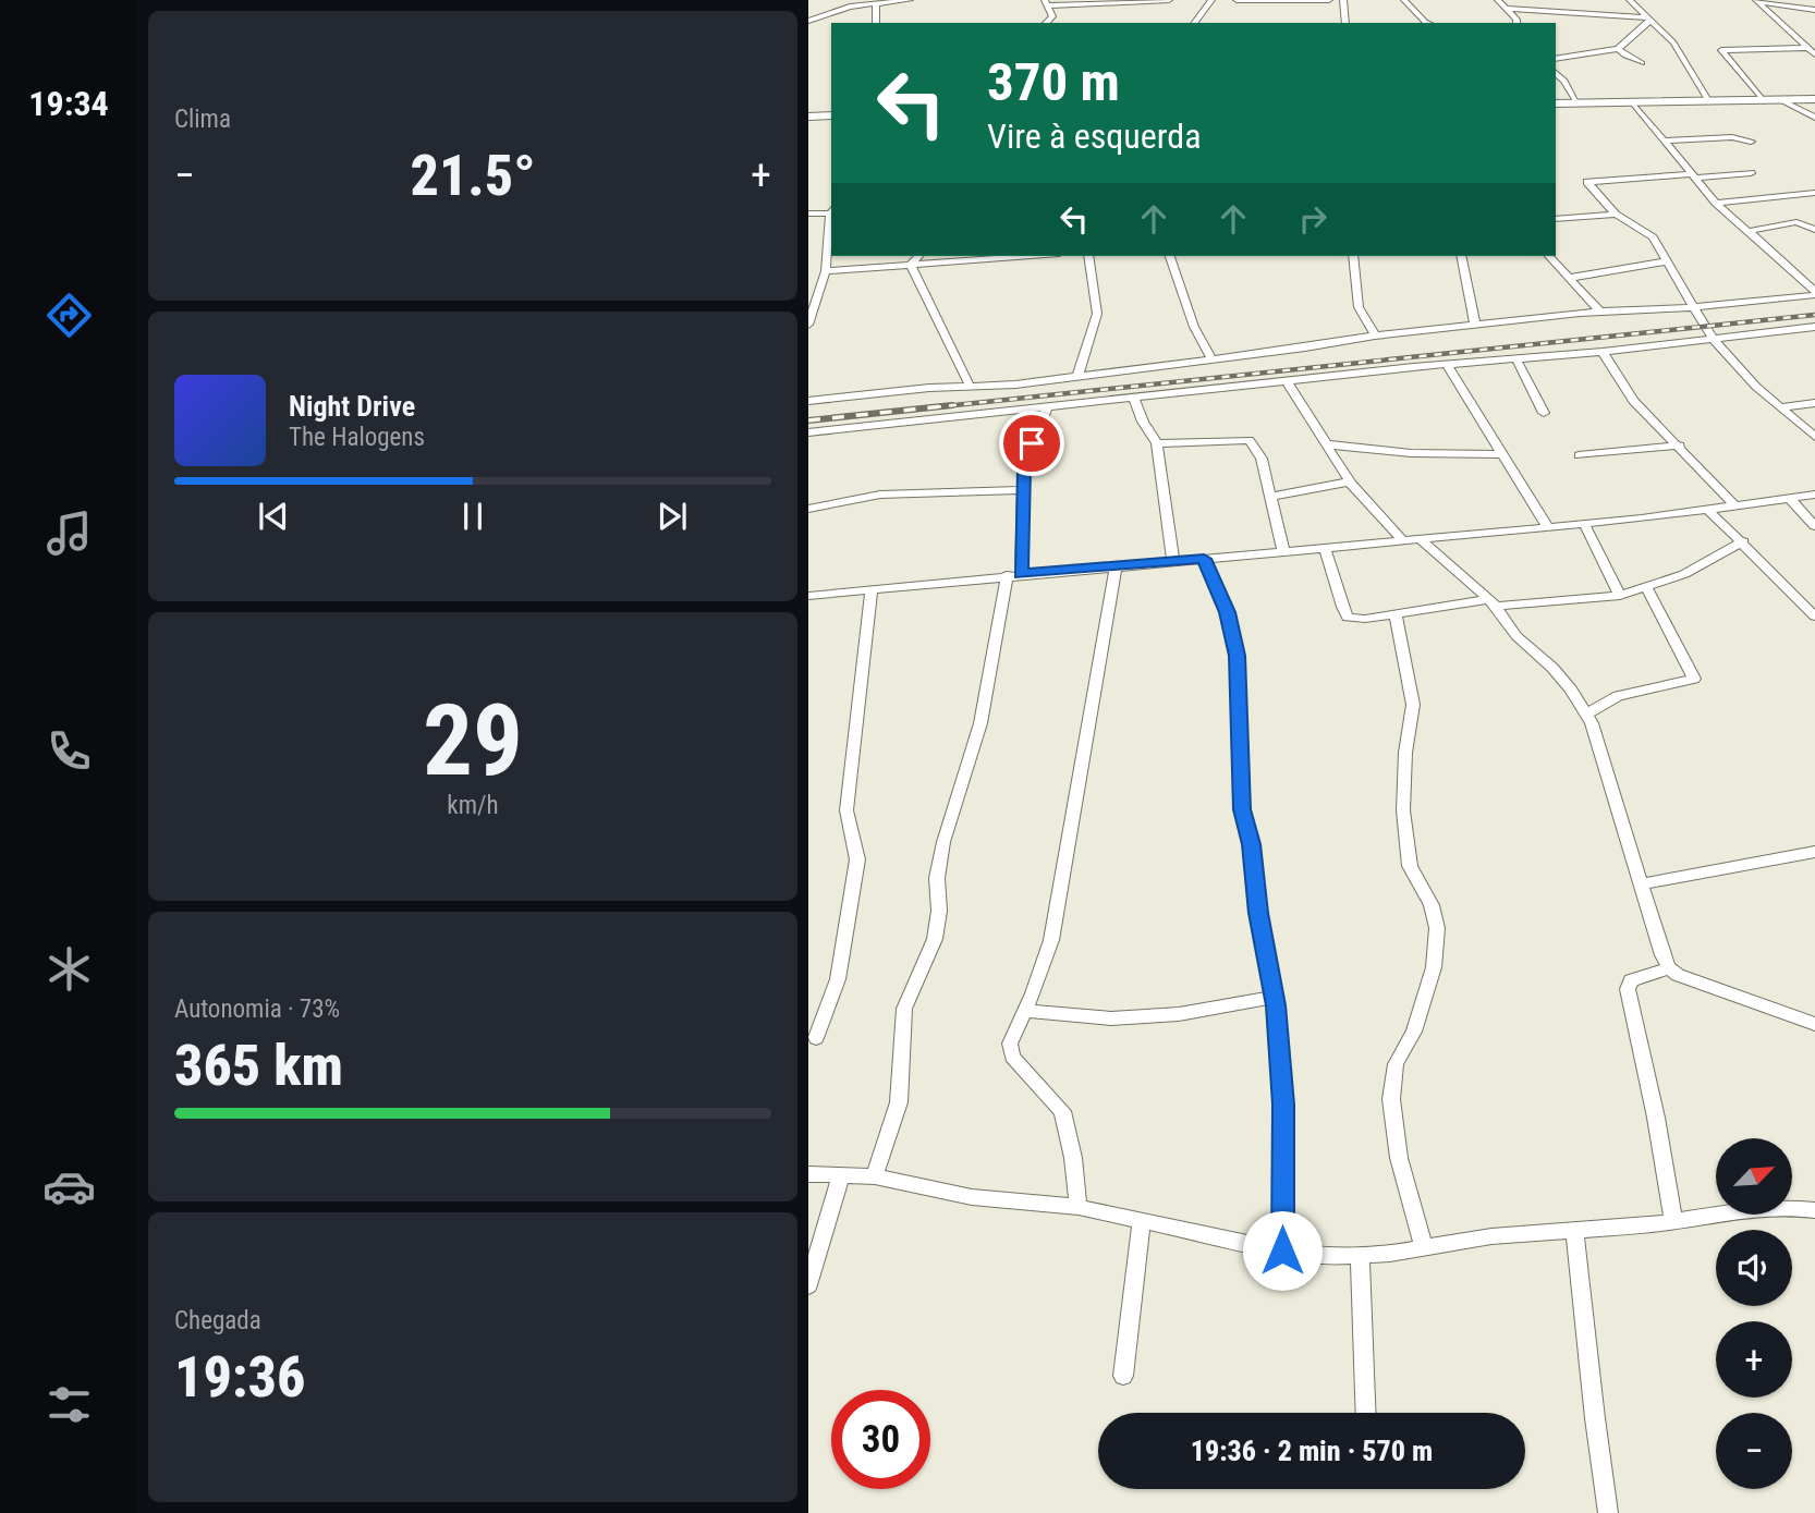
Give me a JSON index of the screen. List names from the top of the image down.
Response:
{
  "north": "top right",
  "page": {
    "tabs": "19:34",
    "tile": [
      "Clima",
      ["29", "km/h"],
      ["Autonomia · 73%", "365 km"],
      ["Chegada", "19:36"]
    ],
    "turn": ["370 m", "Vire à esquerda"],
    "heat": ["−", "21.5°", "+"],
    "song": ["Night Drive", "The Halogens"],
    "map_buttons": ["+", "−"],
    "limit": "30",
    "trip": "19:36 · 2 min · 570 m"
  }
}
